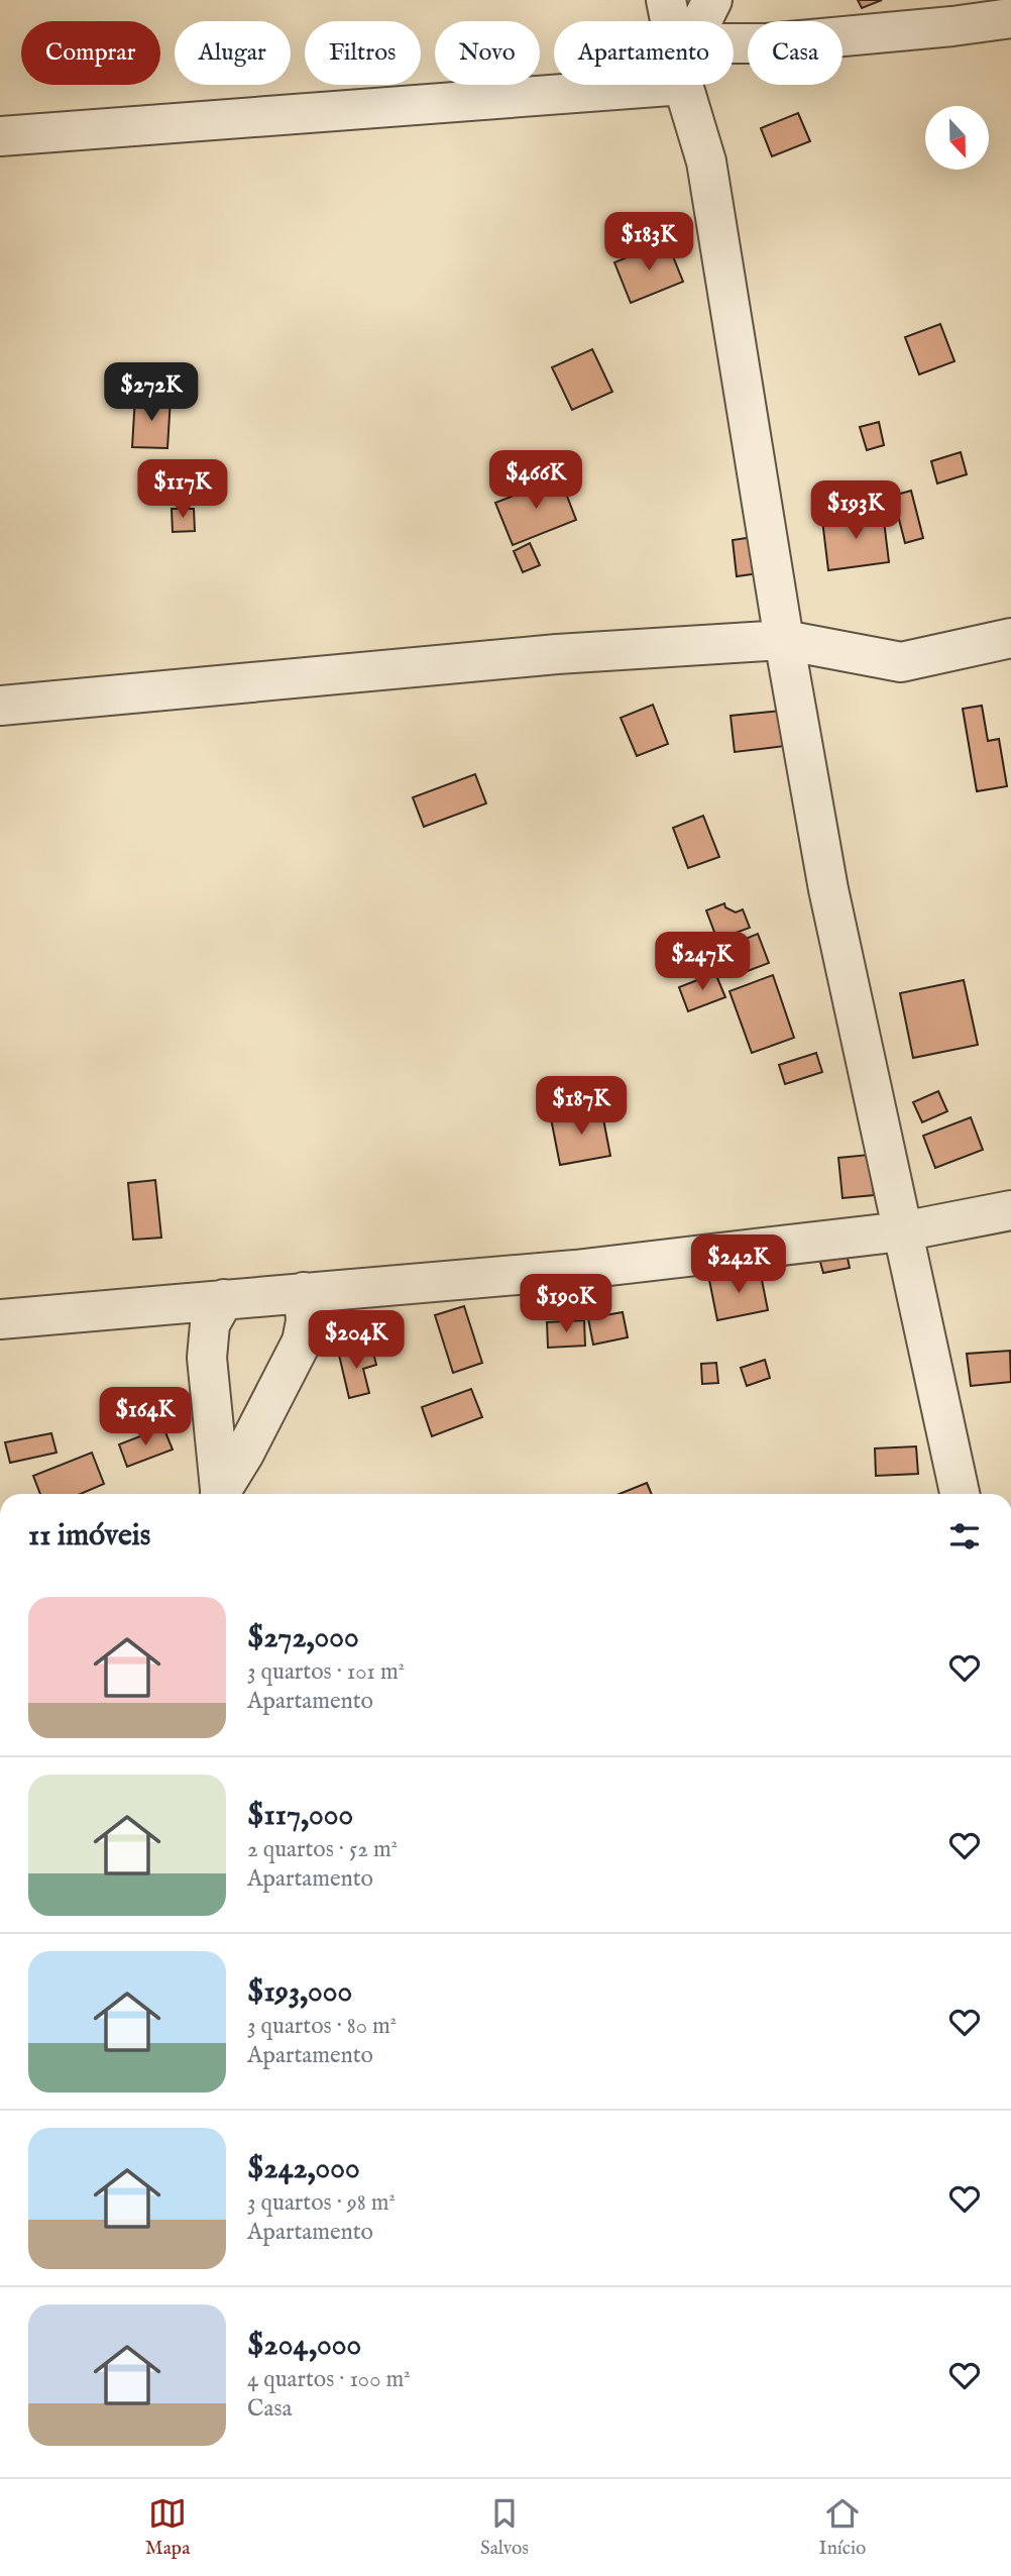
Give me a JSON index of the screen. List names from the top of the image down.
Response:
{
  "north": "bottom",
  "page": {
    "chip": [
      "Comprar",
      "Alugar",
      "Filtros",
      "Novo",
      "Apartamento",
      "Casa"
    ],
    "price": [
      "$183K",
      "$272K",
      "$466K",
      "$117K",
      "$193K",
      "$247K",
      "$187K",
      "$242K",
      "$190K",
      "$204K",
      "$164K"
    ],
    "heading": "11 imóveis",
    "list": [
      {
        "name": "$272,000",
        "note": "3 quartos · 101 m² · Apartamento"
      },
      {
        "name": "$117,000",
        "note": "2 quartos · 52 m² · Apartamento"
      },
      {
        "name": "$193,000",
        "note": "3 quartos · 80 m² · Apartamento"
      },
      {
        "name": "$242,000",
        "note": "3 quartos · 98 m² · Apartamento"
      },
      {
        "name": "$204,000",
        "note": "4 quartos · 100 m² · Casa"
      }
    ],
    "tabs": ["Mapa", "Salvos", "Início"]
  }
}
